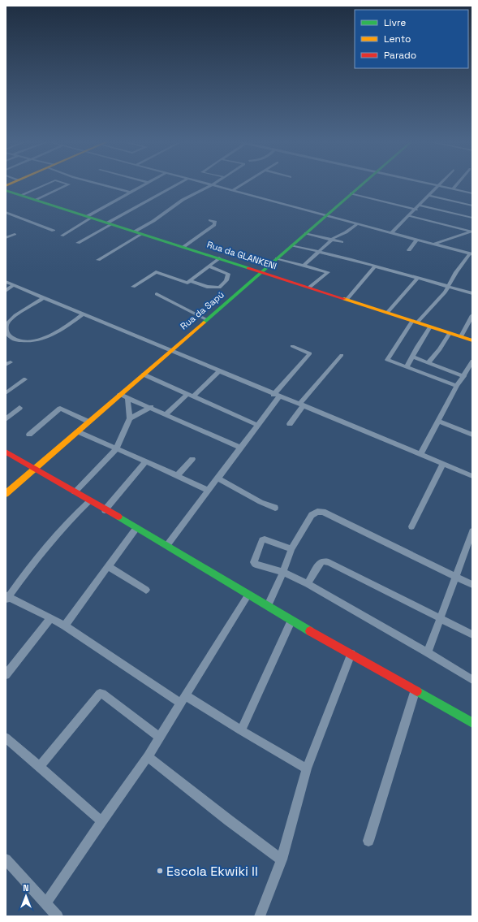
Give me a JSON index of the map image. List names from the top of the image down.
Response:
{
  "streets": {
    "street": ["Rua da GLANKENI", "Rua da Sapú"]
  },
  "crossings": [
    ["Rua da GLANKENI", "Rua da Sapú"]
  ],
  "places": ["Escola Ekwiki II"],
  "legend": ["Livre", "Lento", "Parado"],
  "north": "top"
}
